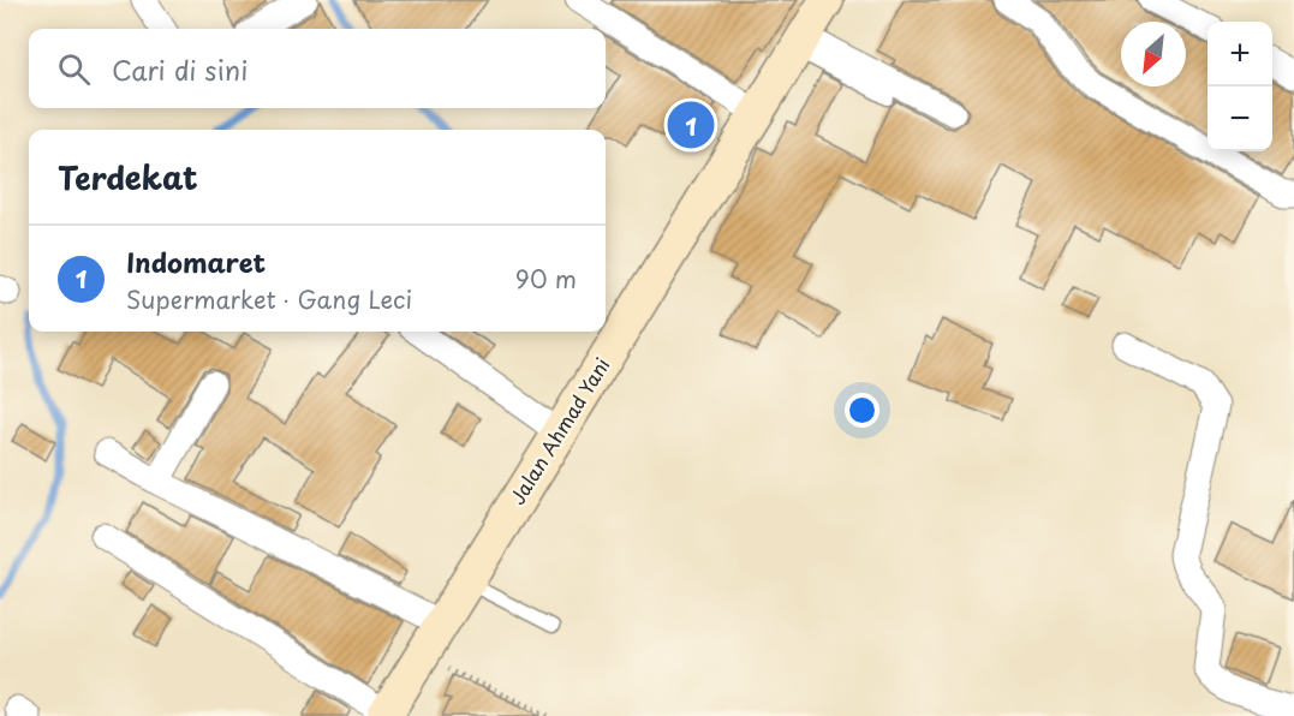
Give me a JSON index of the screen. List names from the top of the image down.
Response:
{
  "streets": {
    "main road": ["Jalan Ahmad Yani"]
  },
  "north": "bottom left",
  "page": {
    "map_buttons": ["+", "−"],
    "search": "Cari di sini",
    "pins": "1",
    "heading": "Terdekat",
    "list": [
      {
        "mark": "1",
        "name": "Indomaret",
        "note": "Supermarket · Gang Leci",
        "value": "90 m"
      }
    ]
  }
}
